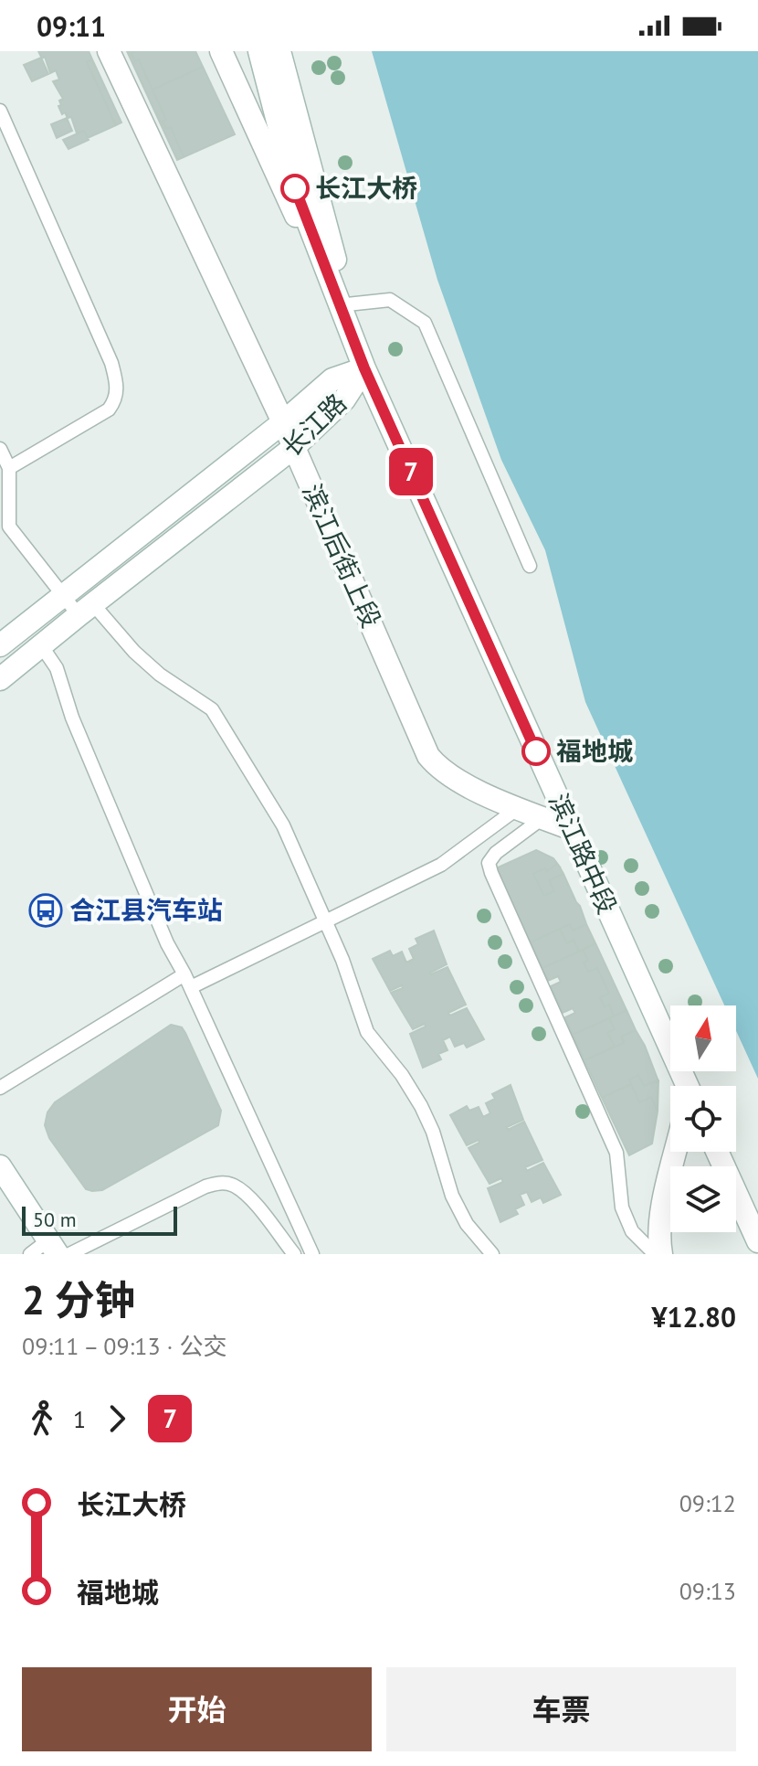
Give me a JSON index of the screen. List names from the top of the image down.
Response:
{
  "streets": {
    "main road": ["长江路", "滨江后街上段", "滨江路中段"]
  },
  "crossings": [
    ["长江路", "滨江后街上段"],
    ["长江路", "滨江路中段"],
    ["滨江后街上段", "滨江路中段"]
  ],
  "places": {
    "other": ["长江大桥", "福地城"],
    "bus stop": ["合江县汽车站"]
  },
  "lines": ["bus line 7"],
  "scale_bar": "50 m",
  "north": "top",
  "page": {
    "status": "09:11",
    "on_map": "7",
    "scale": "50 m",
    "heading": ["2 分钟", "09:11 – 09:13 · 公交", "¥12.80"],
    "legs": ["1", "7"],
    "list": [
      {
        "name": "长江大桥",
        "value": "09:12"
      },
      {
        "name": "福地城",
        "value": "09:13"
      }
    ],
    "buttons": ["开始", "车票"]
  }
}
